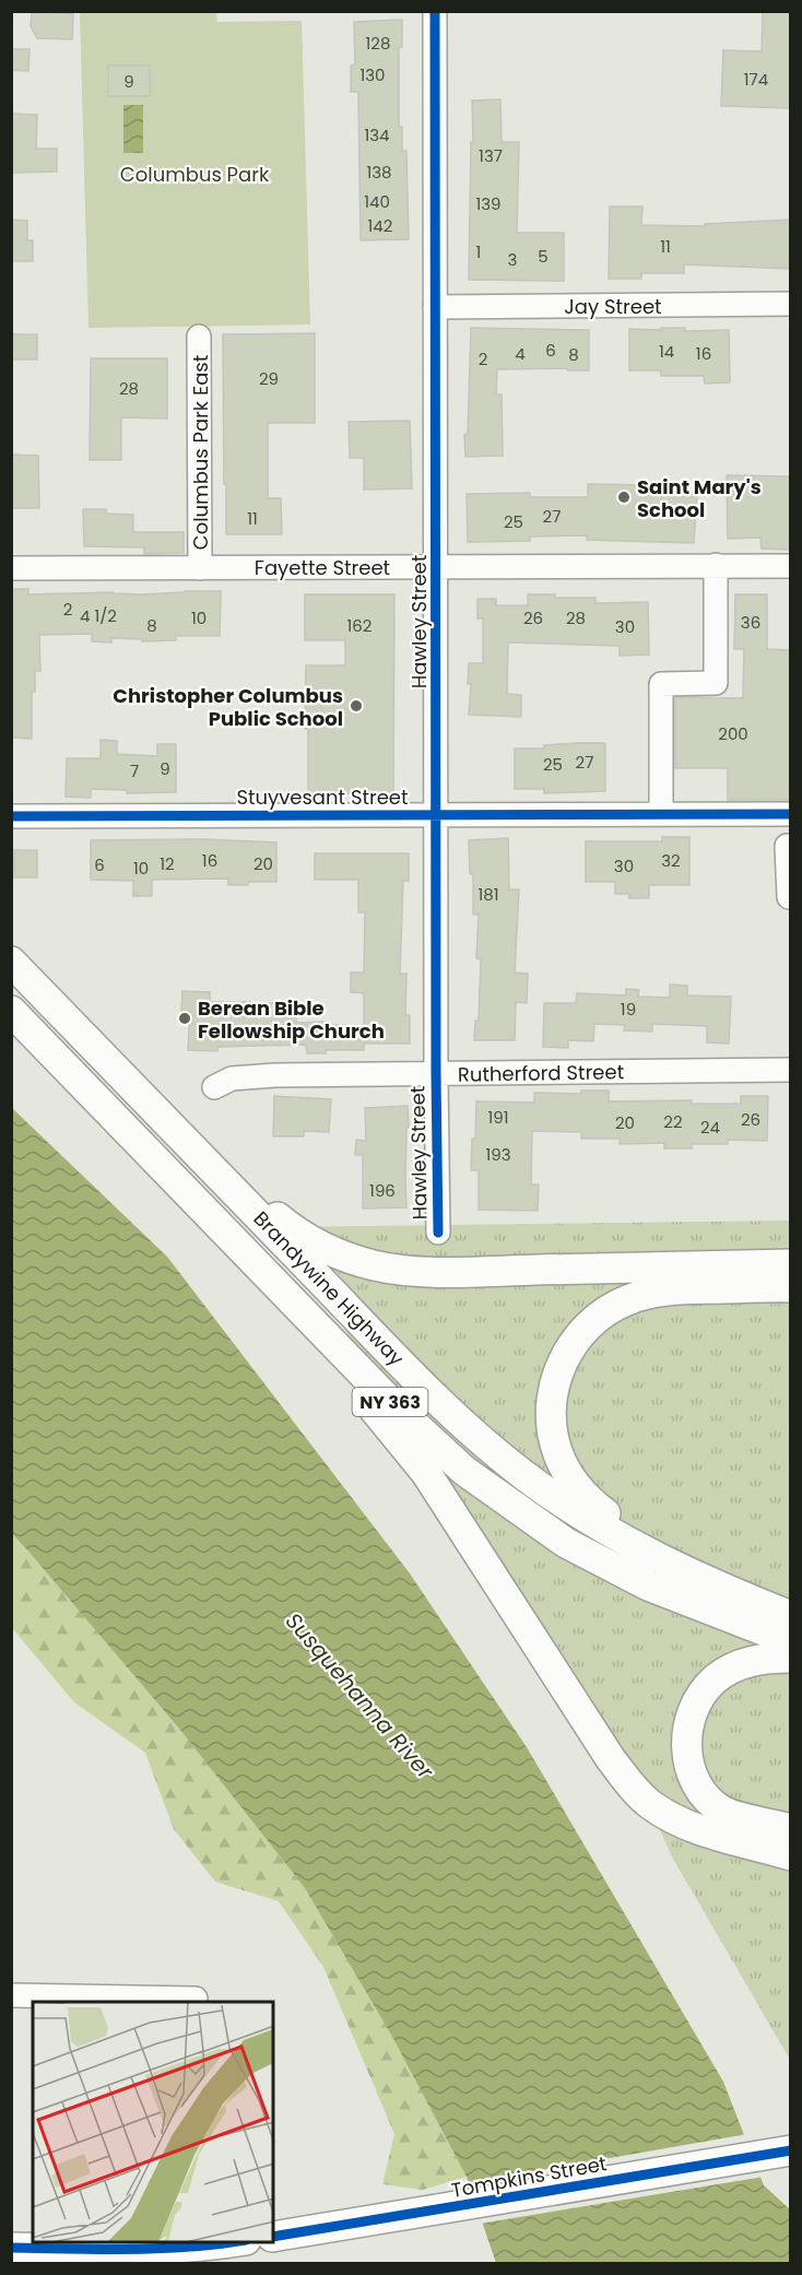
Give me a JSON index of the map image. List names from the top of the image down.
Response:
{
  "streets": {
    "main road": ["Brandywine Highway", "NY 363", "Tompkins Street"],
    "street": [
      "Jay Street",
      "Columbus Park East",
      "Fayette Street",
      "Hawley Street",
      "Stuyvesant Street",
      "Rutherford Street"
    ]
  },
  "crossings": [
    ["Jay Street", "Hawley Street"],
    ["Columbus Park East", "Fayette Street"],
    ["Fayette Street", "Hawley Street"],
    ["Hawley Street", "Stuyvesant Street"],
    ["Hawley Street", "Rutherford Street"]
  ],
  "water": ["Susquehanna River"],
  "parks": ["Columbus Park"],
  "places": ["Saint Mary's School", "Christopher Columbus Public School", "Berean Bible Fellowship Church"],
  "house_numbers": [
    "128",
    "130",
    "174",
    "9",
    "134",
    "137",
    "138",
    "140",
    "139",
    "142",
    "11",
    "1",
    "5",
    "3",
    "6",
    "14",
    "4",
    "16",
    "8",
    "2",
    "29",
    "28",
    "27",
    "11",
    "25",
    "2",
    "4 1/2",
    "10",
    "26",
    "28",
    "36",
    "8",
    "162",
    "30",
    "200",
    "27",
    "25",
    "9",
    "7",
    "16",
    "32",
    "12",
    "20",
    "6",
    "30",
    "10",
    "181",
    "19",
    "191",
    "26",
    "22",
    "20",
    "24",
    "193",
    "196"
  ]
}
